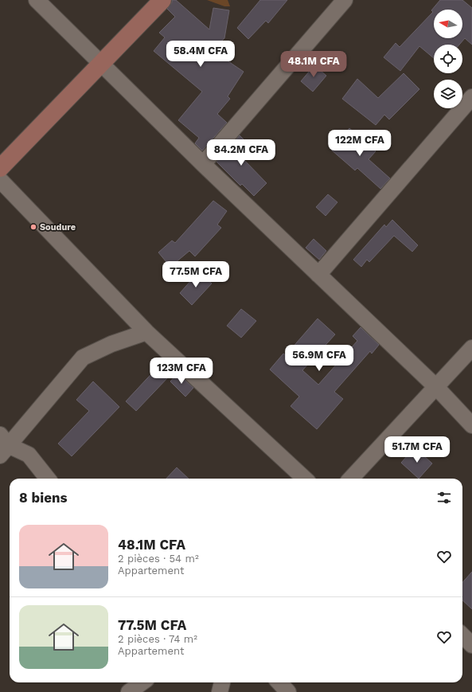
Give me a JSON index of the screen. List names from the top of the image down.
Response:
{
  "places": ["Soudure"],
  "north": "left",
  "page": {
    "price": [
      "58.4M CFA",
      "48.1M CFA",
      "122M CFA",
      "84.2M CFA",
      "77.5M CFA",
      "56.9M CFA",
      "123M CFA",
      "51.7M CFA"
    ],
    "heading": "8 biens",
    "list": [
      {
        "name": "48.1M CFA",
        "note": "2 pièces · 54 m² · Appartement"
      },
      {
        "name": "77.5M CFA",
        "note": "2 pièces · 74 m² · Appartement"
      }
    ]
  }
}
